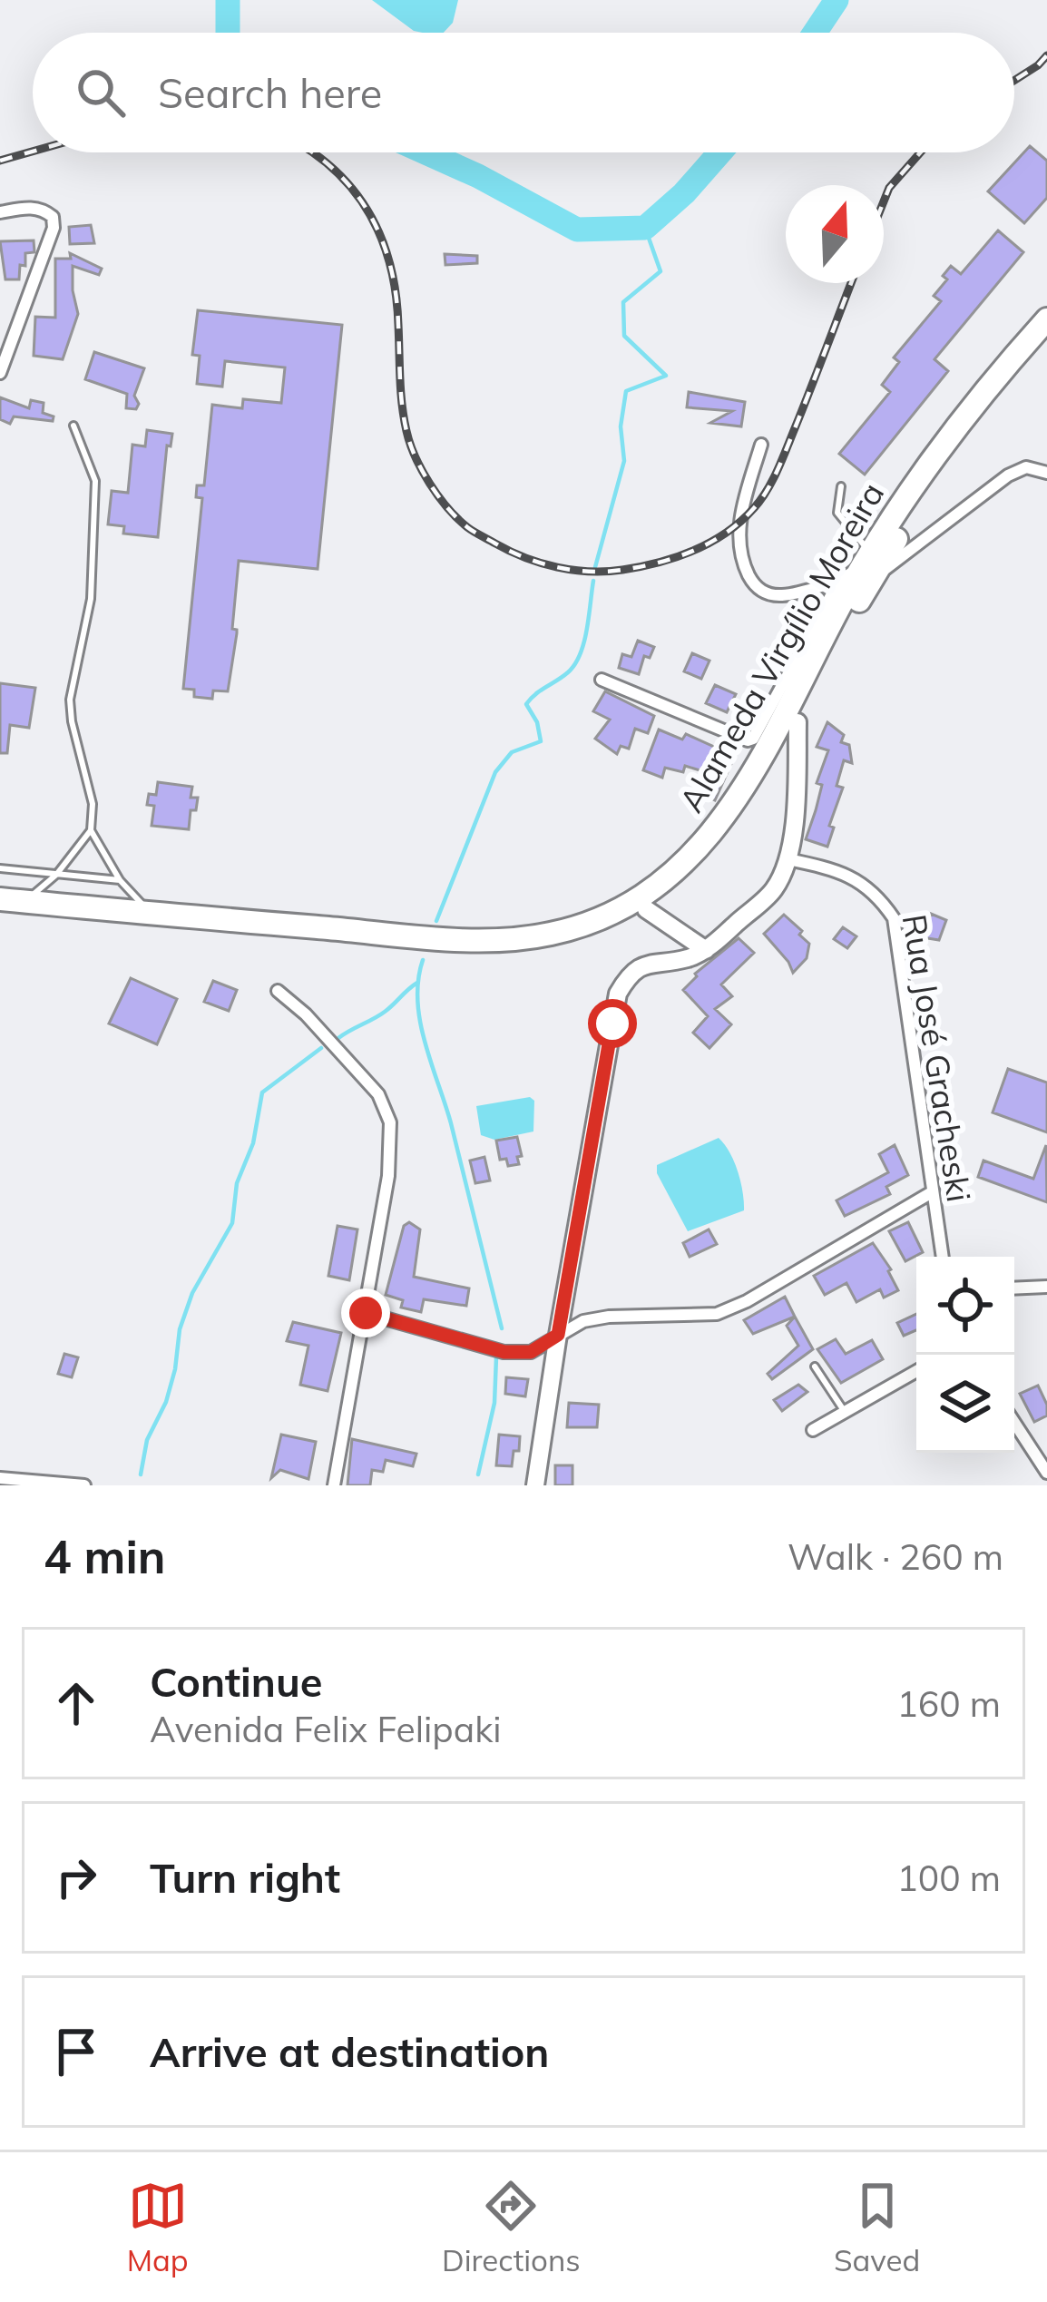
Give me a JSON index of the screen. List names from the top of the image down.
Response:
{
  "streets": {
    "highway": ["Alameda Virgílio Moreira"],
    "street": ["Rua José Gracheski"]
  },
  "north": "top",
  "page": {
    "search": "Search here",
    "heading": ["4 min", "Walk · 260 m"],
    "list": [
      ["Continue", "Avenida Felix Felipaki", "160 m"],
      ["Turn right", "100 m"],
      "Arrive at destination"
    ],
    "nav": ["Map", "Directions", "Saved"]
  }
}
